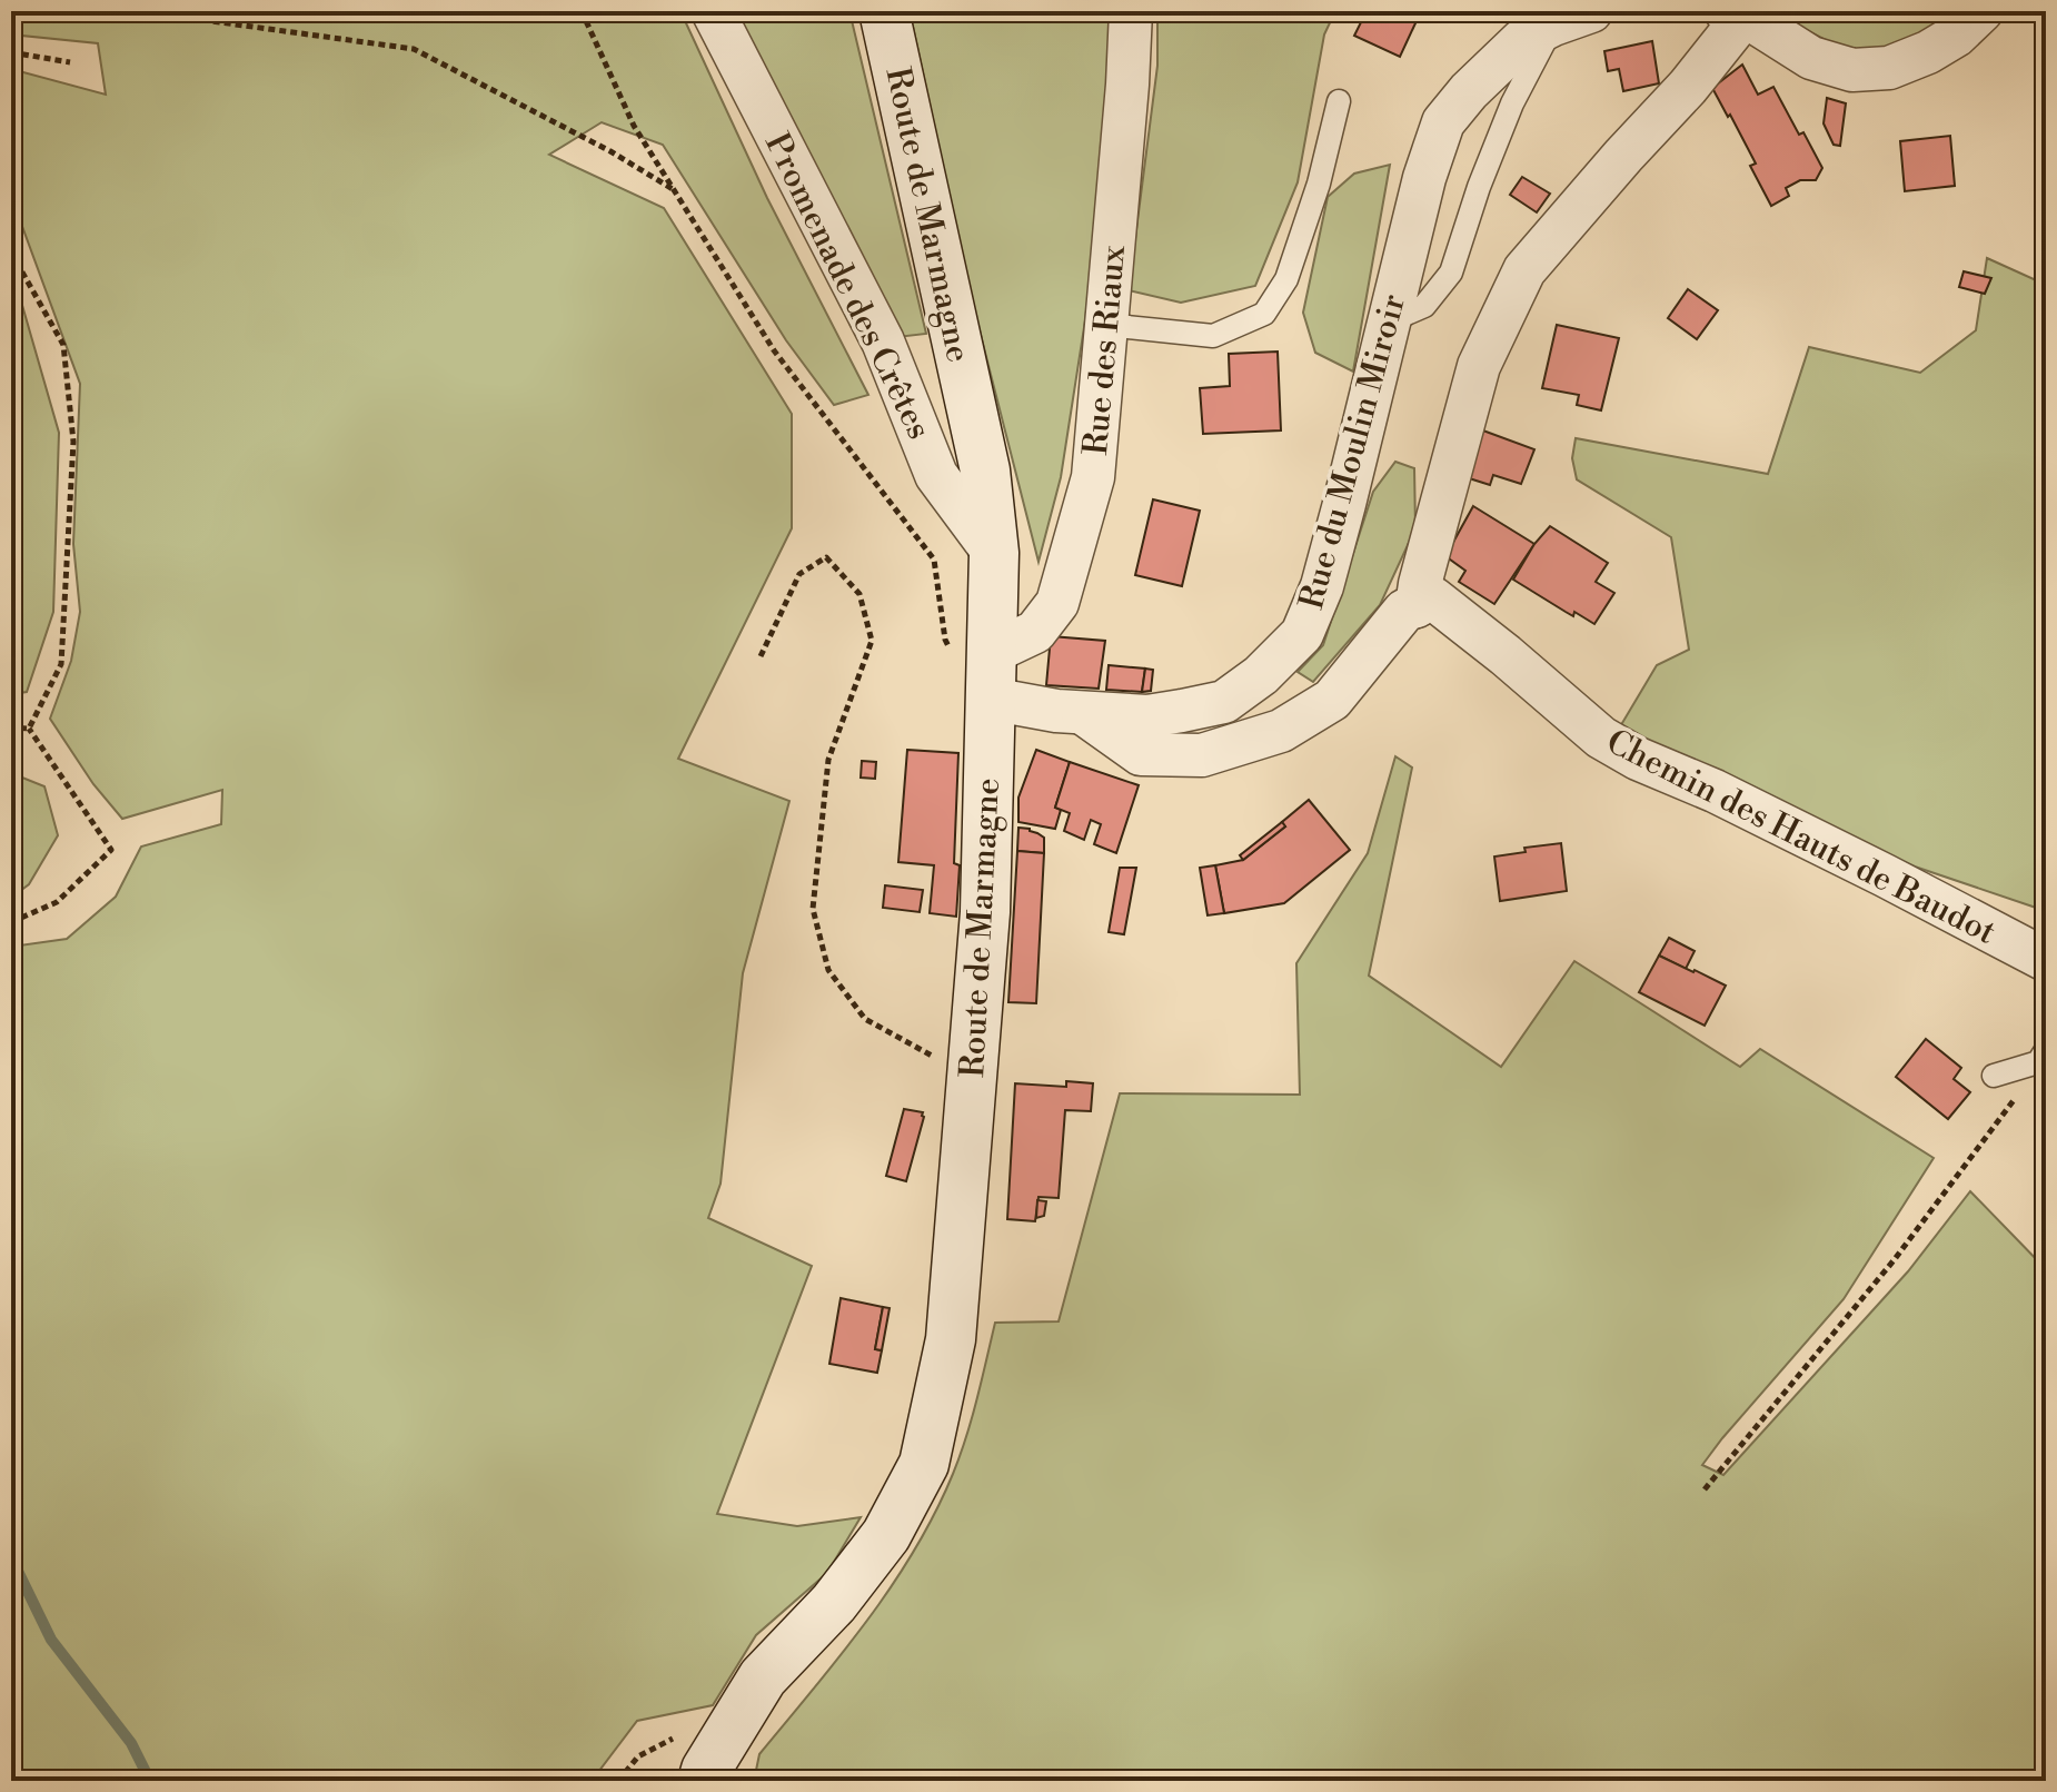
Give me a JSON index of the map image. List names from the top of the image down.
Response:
{
  "streets": {
    "street": [
      "Route de Marmagne",
      "Promenade des Crêtes",
      "Rue des Riaux",
      "Rue du Moulin Miroir",
      "Chemin des Hauts de Baudot"
    ]
  },
  "crossings": [
    ["Route de Marmagne", "Promenade des Crêtes"],
    ["Route de Marmagne", "Rue des Riaux"],
    ["Route de Marmagne", "Rue du Moulin Miroir"],
    ["Rue des Riaux", "Rue du Moulin Miroir"]
  ]
}
